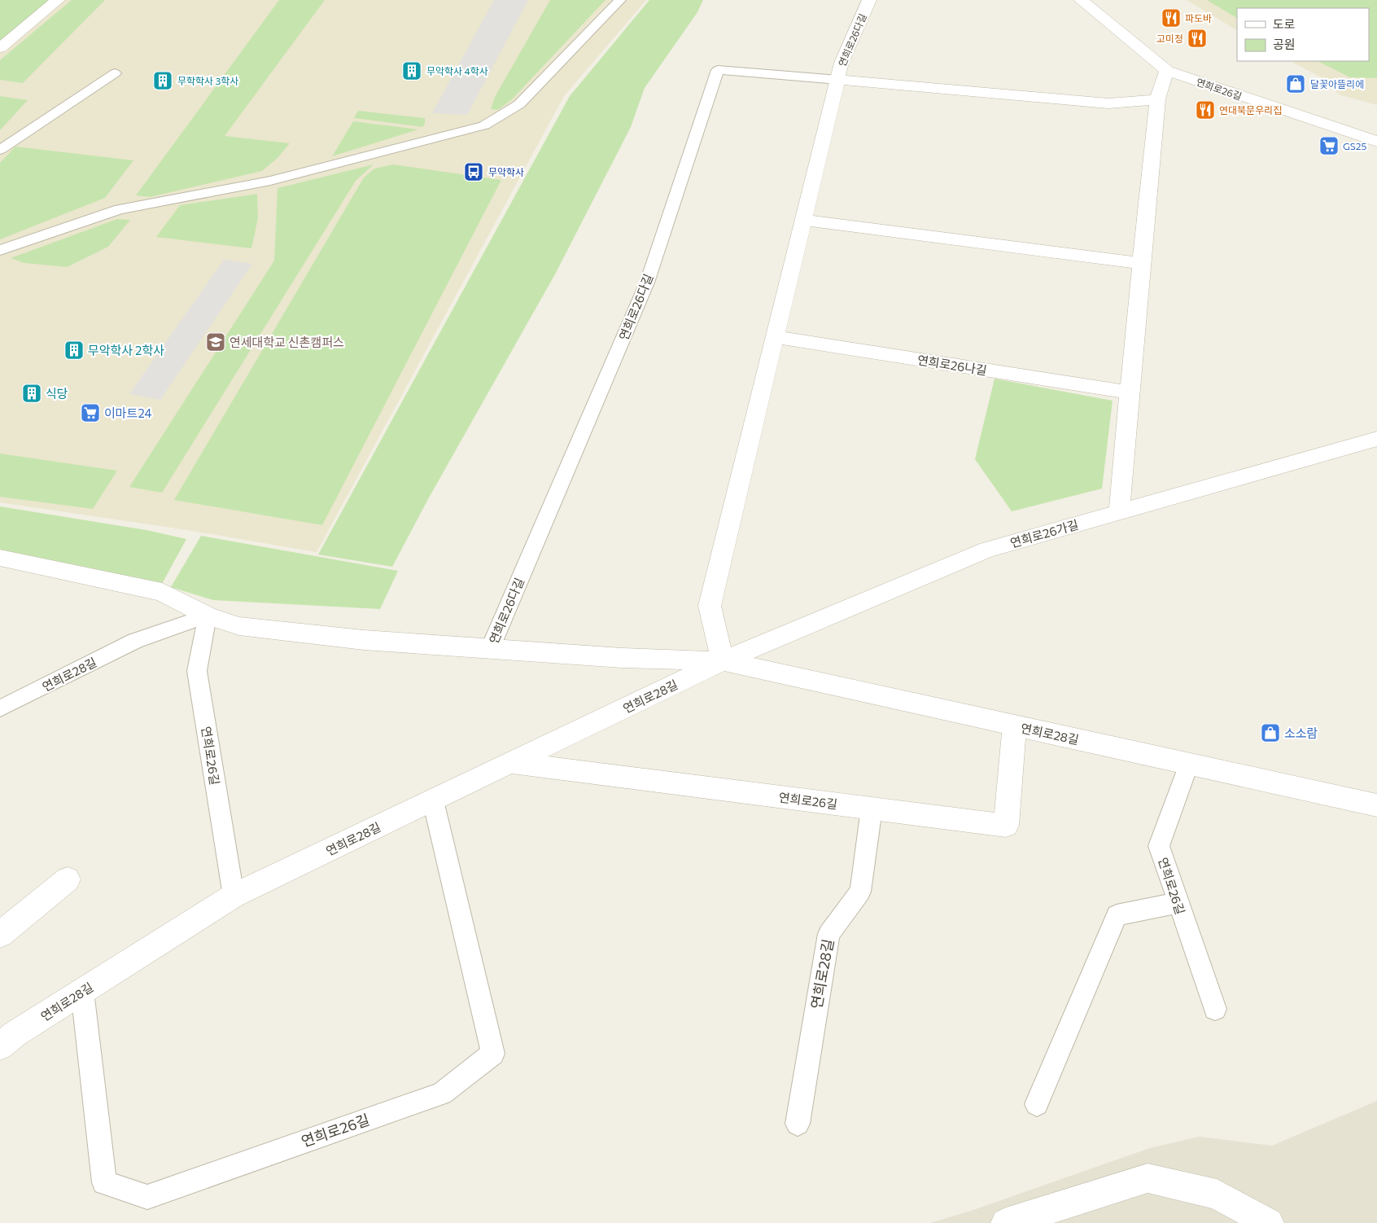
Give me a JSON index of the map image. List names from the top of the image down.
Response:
{
  "streets": {
    "street": [
      "연희로26다길",
      "연희로26길",
      "연희로26나길",
      "연희로26가길",
      "연희로28길"
    ]
  },
  "crossings": [
    ["연희로26다길", "연희로26나길"],
    ["연희로26다길", "연희로26가길"],
    ["연희로26다길", "연희로28길"],
    ["연희로26길", "연희로28길"],
    ["연희로26가길", "연희로28길"]
  ],
  "places": {
    "restaurant": ["파도바", "고미정", "연대북문우리집"],
    "building": [
      "무악학사 4학사",
      "무학학사 3학사",
      "무악학사 2학사",
      "식당"
    ],
    "shop": ["달꽃아뜰리에", "소소람"],
    "supermarket": ["GS25", "이마트24"],
    "bus stop": ["무악학사"],
    "school or university": ["연세대학교 신촌캠퍼스"]
  },
  "legend": ["도로", "공원"]
}
